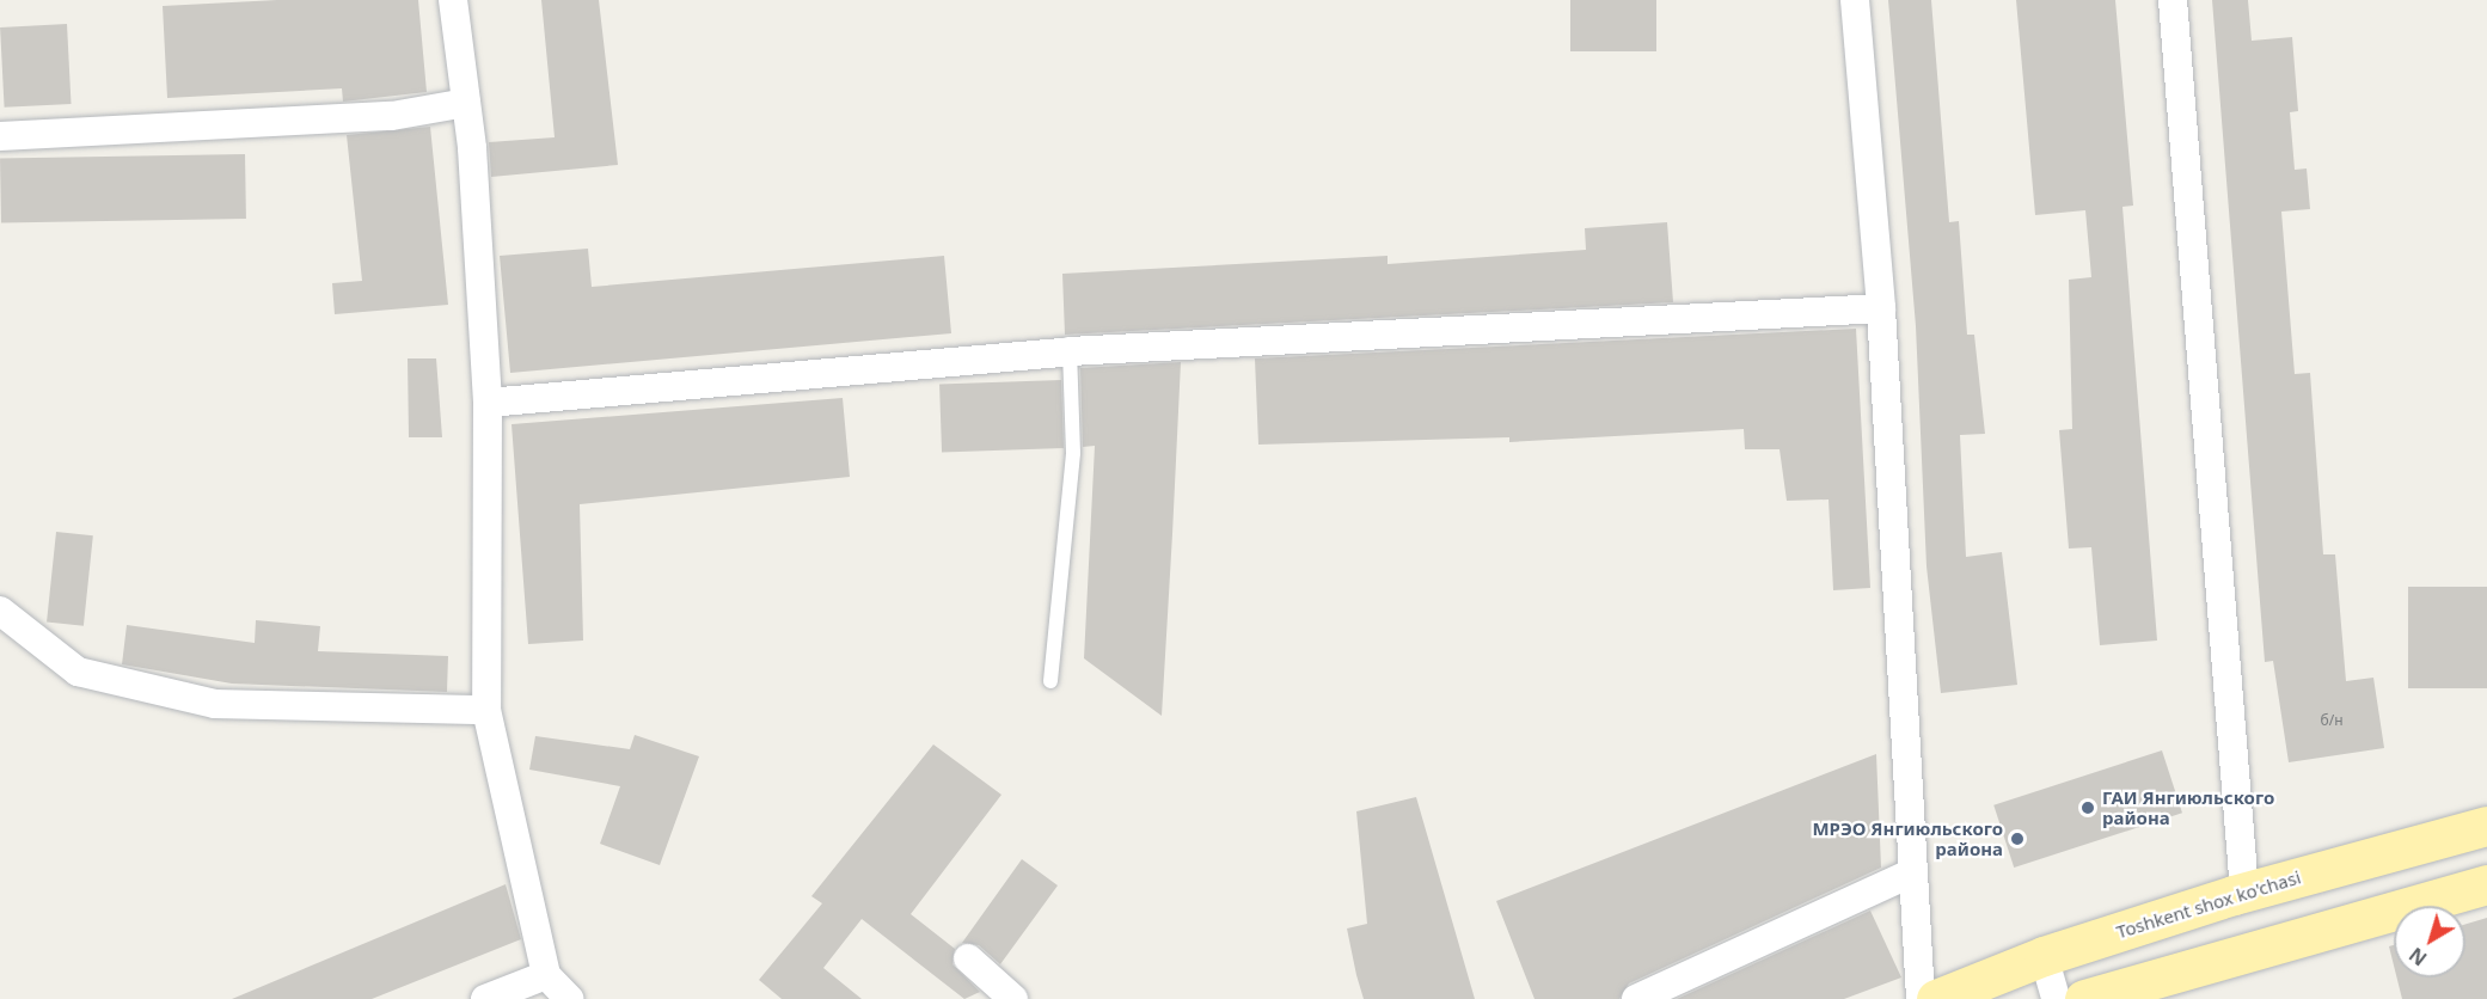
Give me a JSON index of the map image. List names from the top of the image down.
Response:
{
  "streets": {
    "main road": ["Toshkent shox ko'chasi"]
  },
  "places": ["ГАИ Янгиюльского района", "МРЭО Янгиюльского района"],
  "house_numbers": ["б/н"],
  "north": "bottom left"
}
